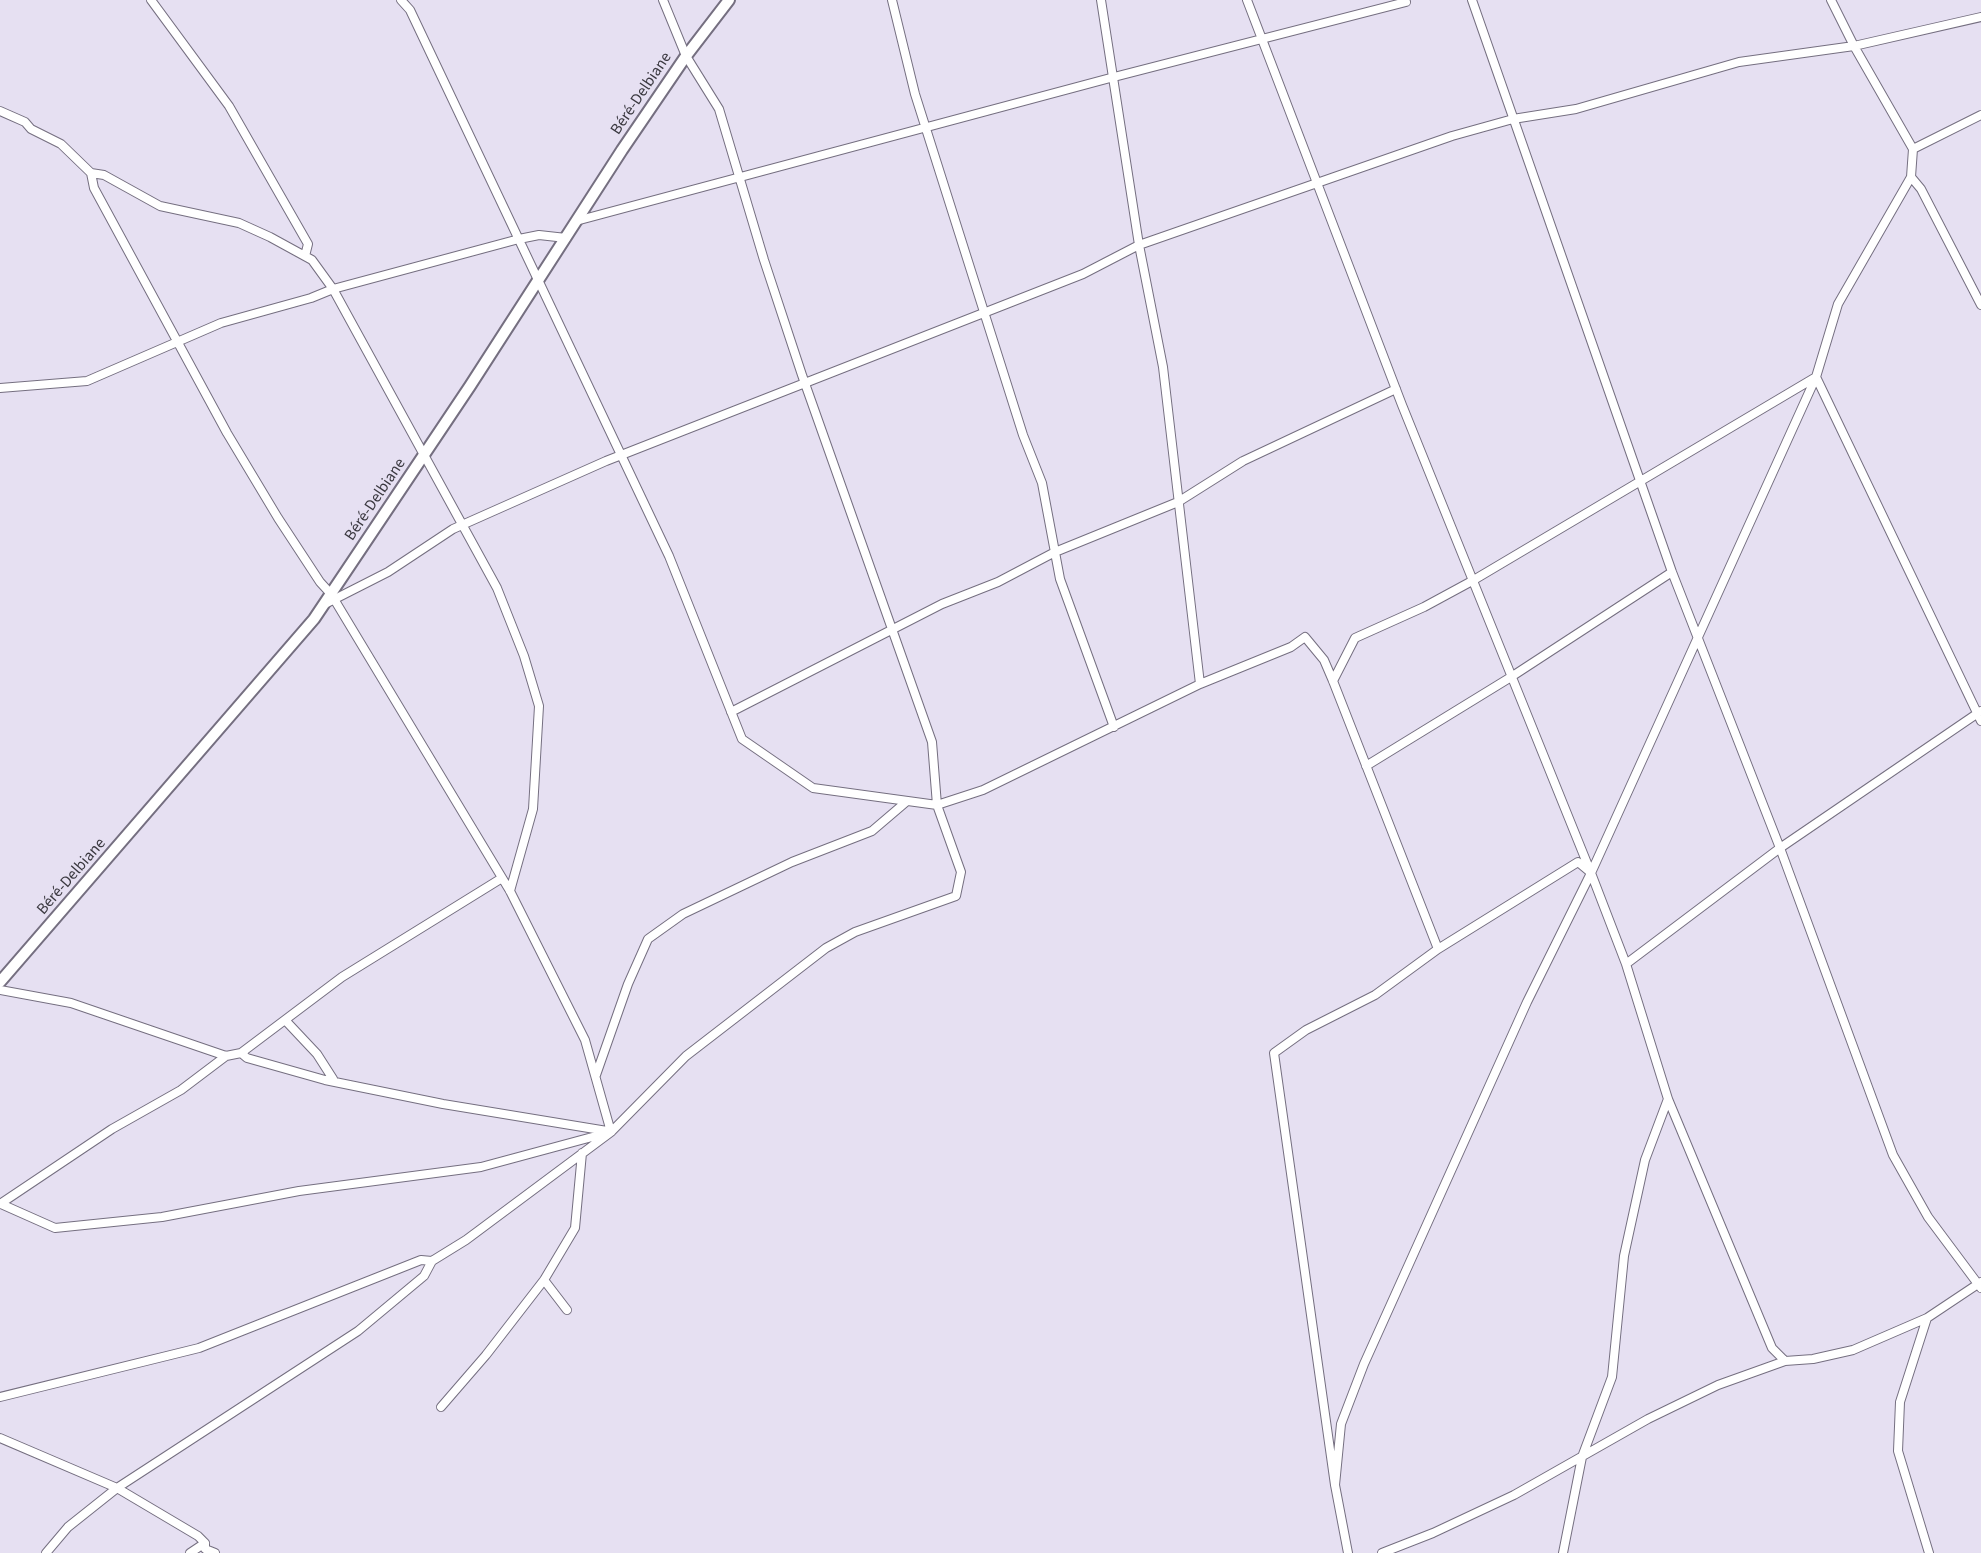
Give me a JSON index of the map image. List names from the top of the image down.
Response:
{
  "streets": {
    "street": ["Béré-Delbiane"]
  }
}
